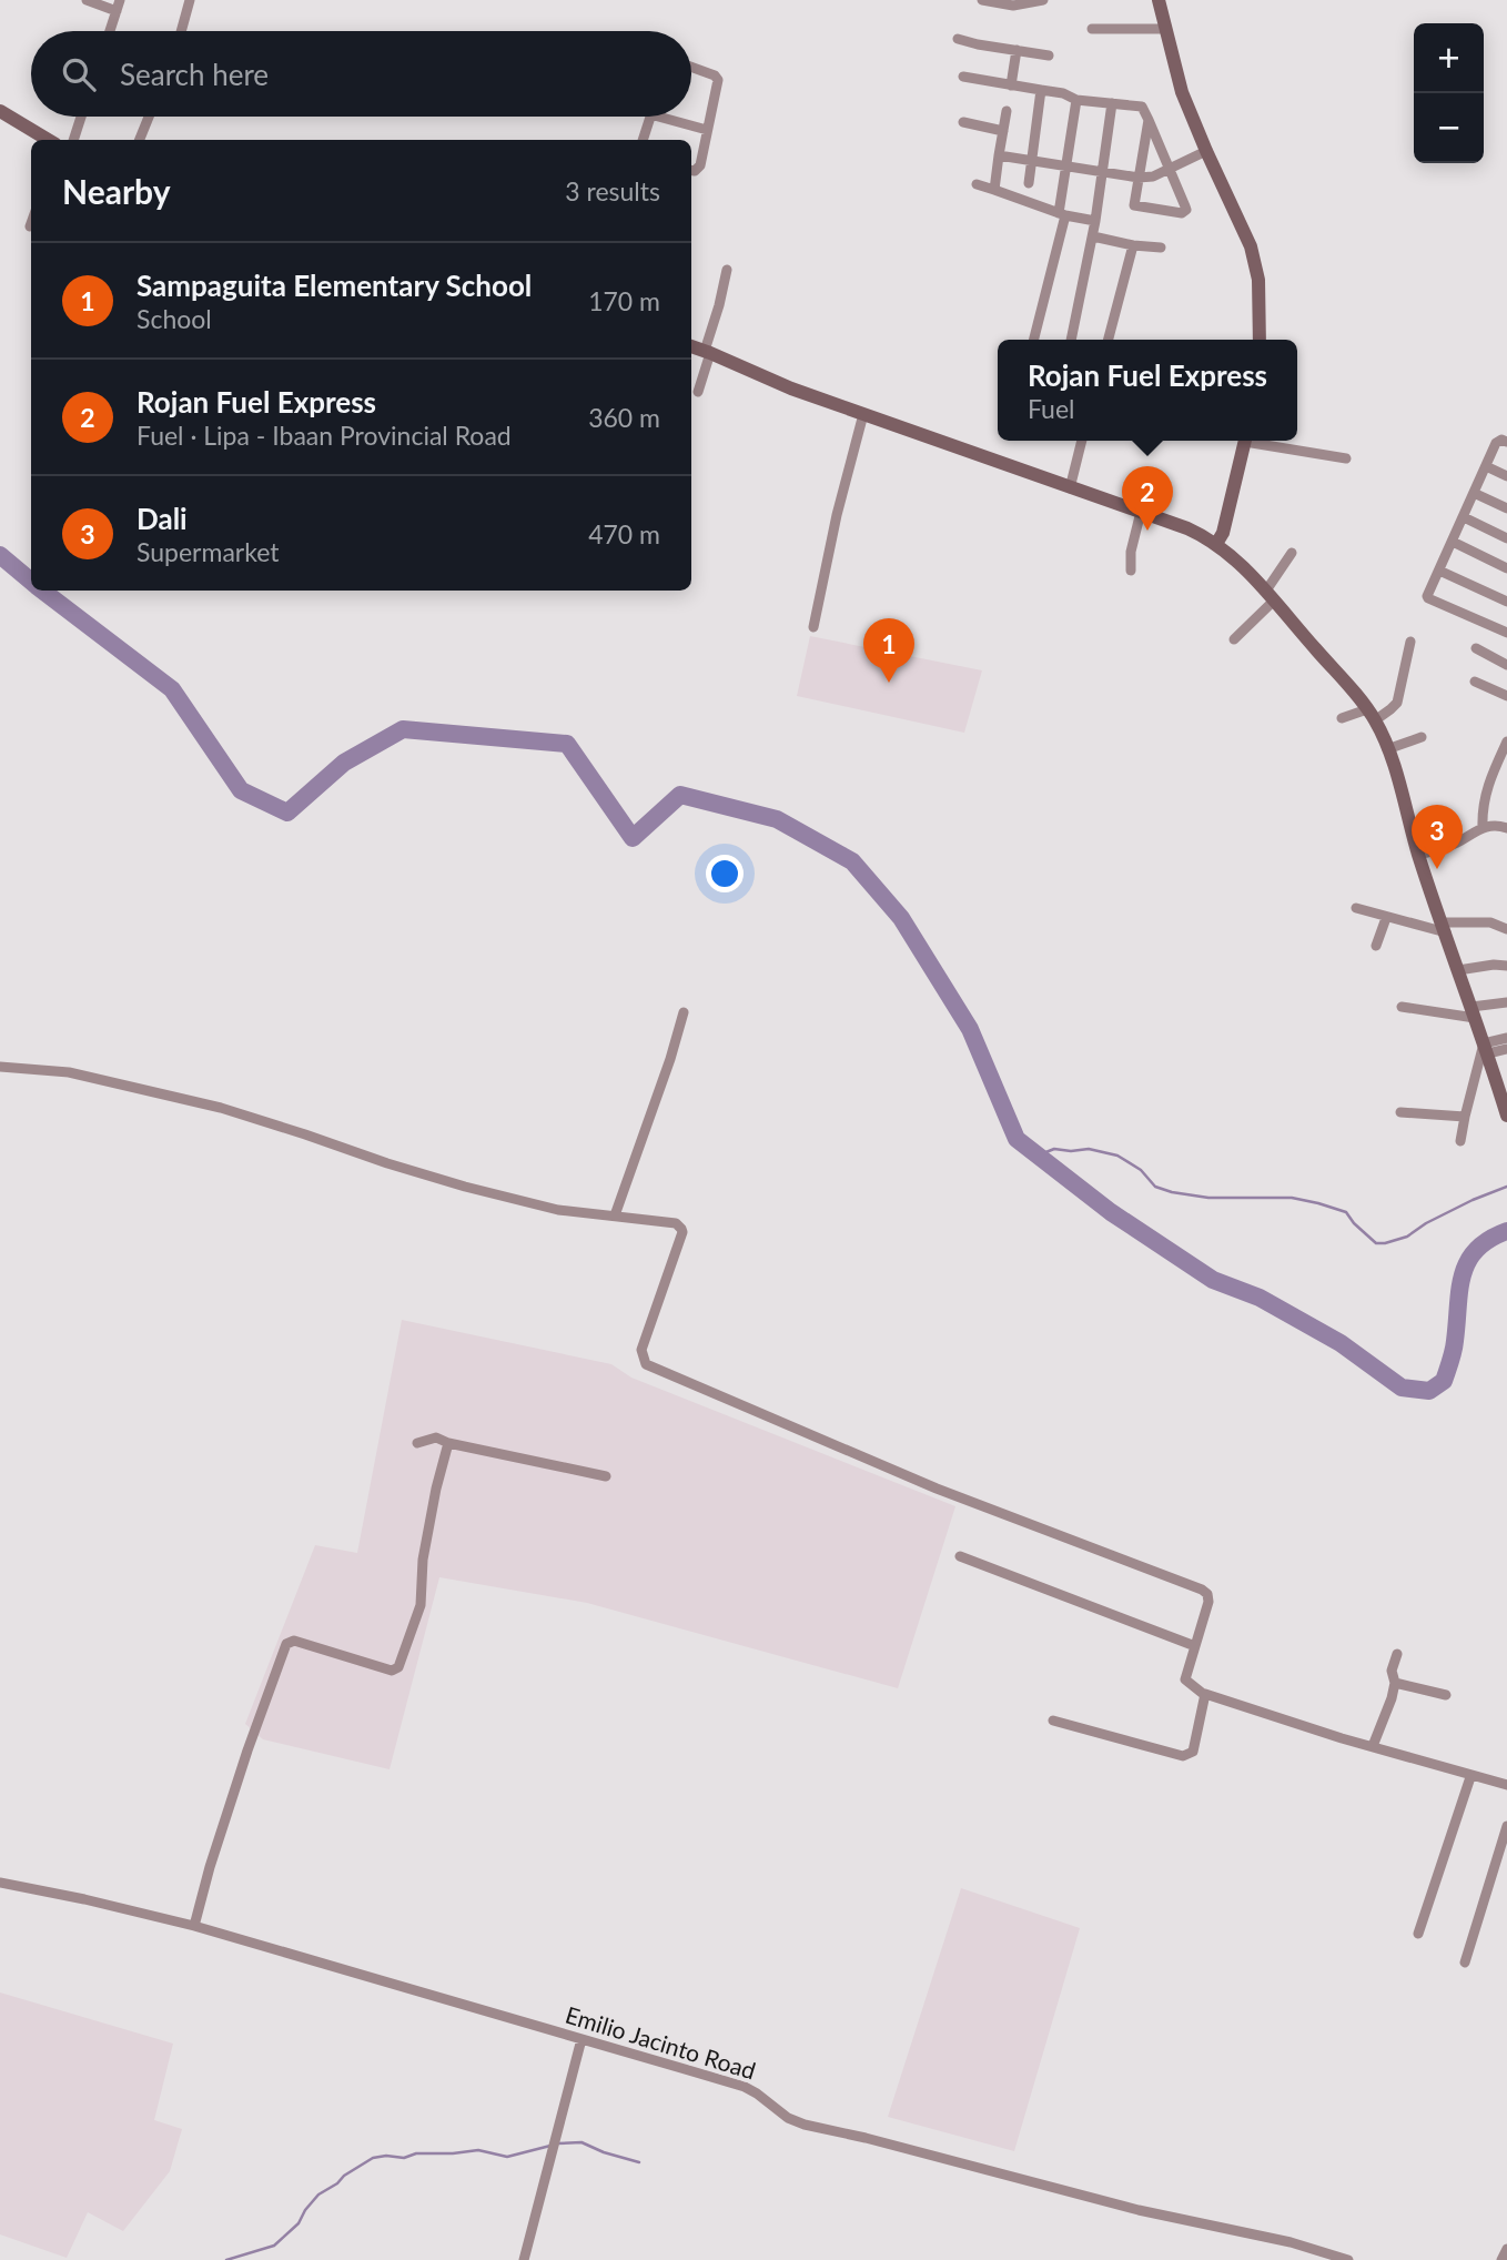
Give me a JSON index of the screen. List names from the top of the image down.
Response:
{
  "streets": {
    "street": ["Emilio Jacinto Road"]
  },
  "page": {
    "map_buttons": ["+", "−"],
    "search": "Search here",
    "heading": ["Nearby", "3 results"],
    "list": [
      {
        "mark": "1",
        "name": "Sampaguita Elementary School",
        "note": "School",
        "value": "170 m"
      },
      {
        "mark": "2",
        "name": "Rojan Fuel Express",
        "note": "Fuel · Lipa - Ibaan Provincial Road",
        "value": "360 m"
      },
      {
        "mark": "3",
        "name": "Dali",
        "note": "Supermarket",
        "value": "470 m"
      }
    ],
    "popup": ["Rojan Fuel Express", "Fuel"],
    "pins": ["2", "1", "3"]
  }
}
